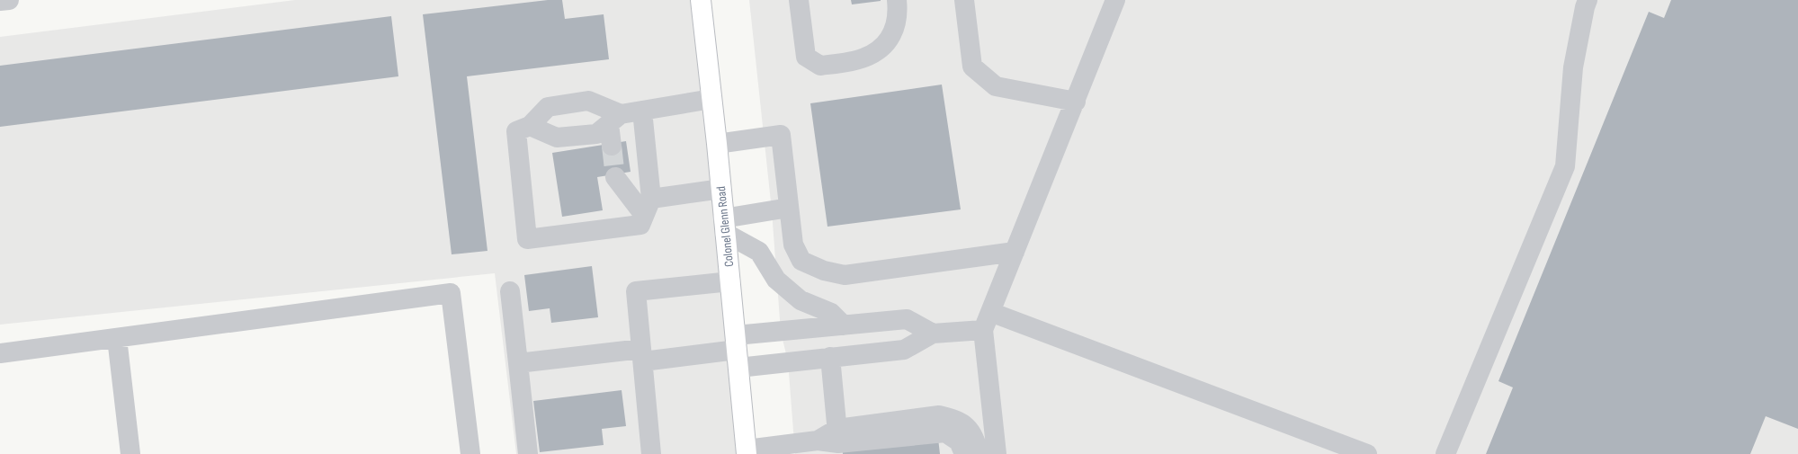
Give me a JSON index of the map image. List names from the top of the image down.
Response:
{
  "streets": {
    "main road": ["Colonel Glenn Road"]
  }
}
